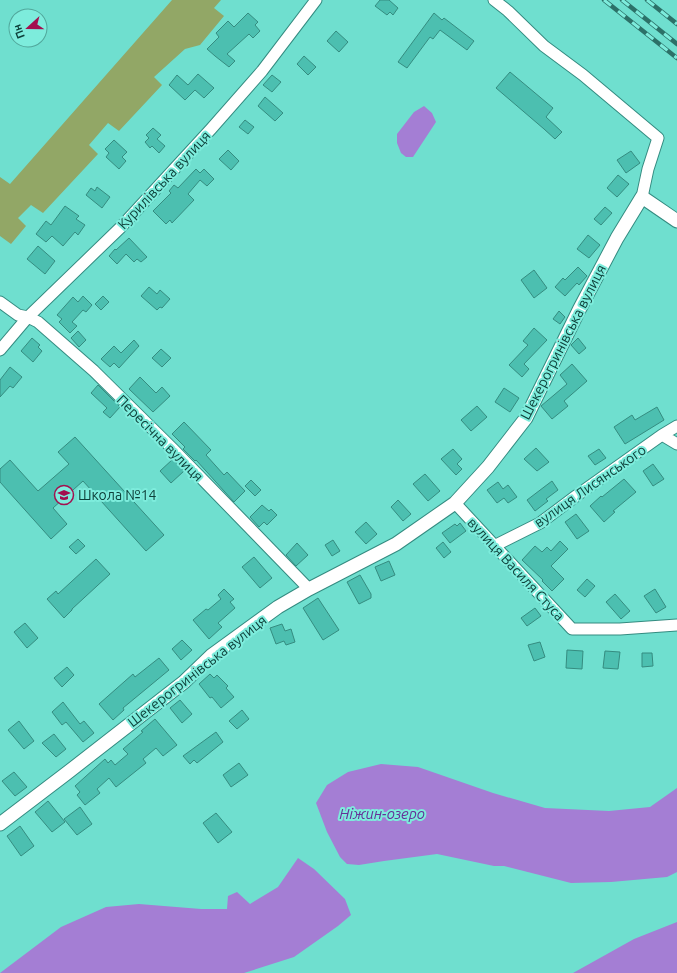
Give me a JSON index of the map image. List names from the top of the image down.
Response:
{
  "streets": {
    "street": [
      "Курилівська вулиця",
      "Шекерогринівська вулиця",
      "Пересічна вулиця",
      "вулиця Лисянського",
      "вулиця Василя Стуса"
    ]
  },
  "crossings": [
    ["Курилівська вулиця", "Пересічна вулиця"],
    ["Шекерогринівська вулиця", "Пересічна вулиця"],
    ["Шекерогринівська вулиця", "вулиця Василя Стуса"],
    ["вулиця Лисянського", "вулиця Василя Стуса"]
  ],
  "water": ["Ніжин-озеро"],
  "places": {
    "school or university": ["Школа №14"]
  },
  "north": "left"
}
